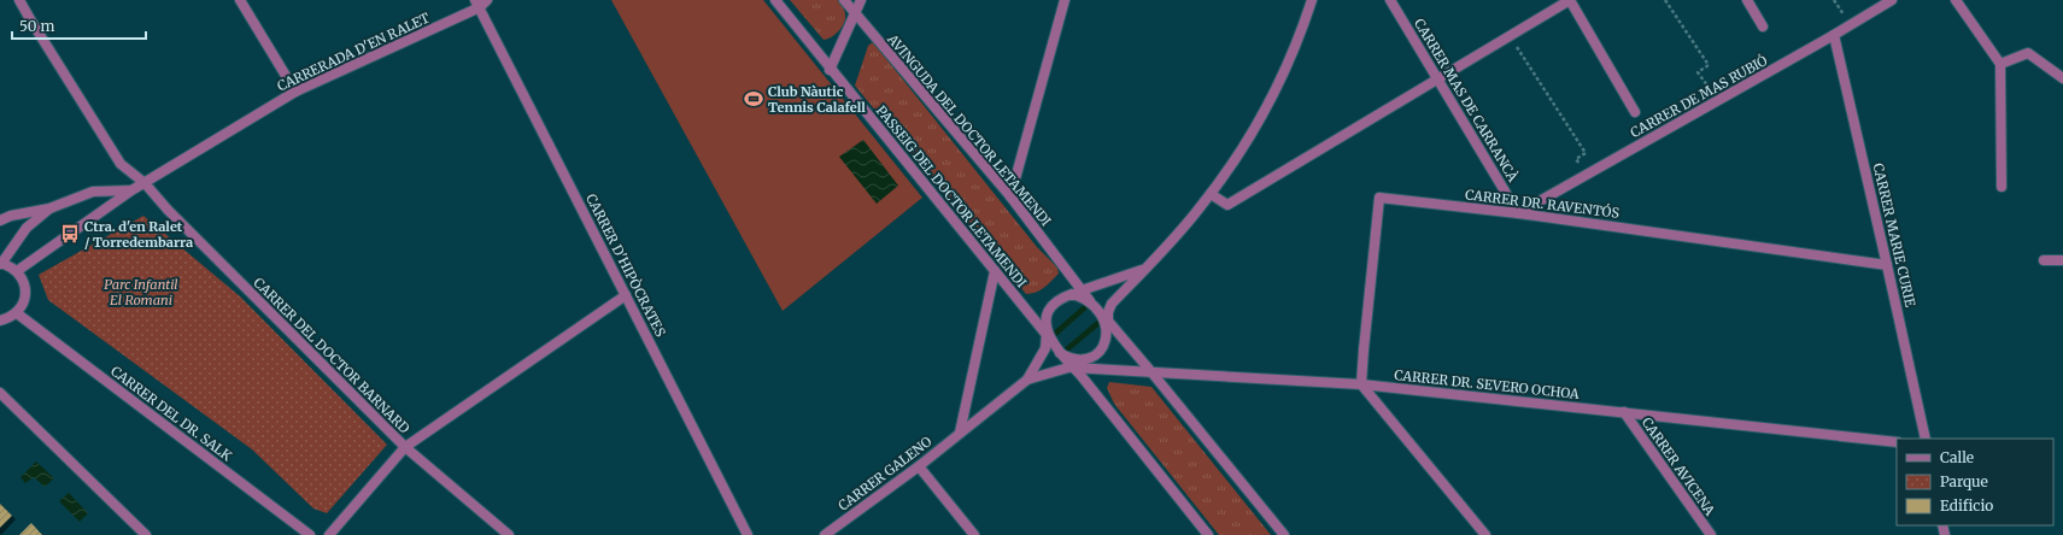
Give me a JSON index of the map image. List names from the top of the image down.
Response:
{
  "streets": {
    "street": [
      "CARRERADA D'EN RALET",
      "CARRER DE MAS RUBIÓ",
      "CARRER MAS DE CARRANCÀ",
      "AVINGUDA DEL DOCTOR LETAMENDI",
      "PASSEIG DEL DOCTOR LETAMENDI",
      "CARRER DR. RAVENTÓS",
      "CARRER MARIE CURIE",
      "CARRER D'HIPÒCRATES",
      "CARRER DEL DOCTOR BARNARD",
      "CARRER DR. SEVERO OCHOA",
      "CARRER DEL DR. SALK",
      "CARRER AVICENA",
      "CARRER GALENO"
    ]
  },
  "crossings": [
    ["CARRERADA D'EN RALET", "CARRER D'HIPÒCRATES"],
    ["CARRERADA D'EN RALET", "CARRER DEL DOCTOR BARNARD"],
    ["CARRER DE MAS RUBIÓ", "CARRER MAS DE CARRANCÀ"],
    ["CARRER DE MAS RUBIÓ", "CARRER DR. RAVENTÓS"],
    ["CARRER DE MAS RUBIÓ", "CARRER MARIE CURIE"],
    ["CARRER MAS DE CARRANCÀ", "CARRER DR. RAVENTÓS"],
    ["AVINGUDA DEL DOCTOR LETAMENDI", "PASSEIG DEL DOCTOR LETAMENDI"],
    ["AVINGUDA DEL DOCTOR LETAMENDI", "CARRER GALENO"],
    ["PASSEIG DEL DOCTOR LETAMENDI", "CARRER GALENO"],
    ["CARRER DR. RAVENTÓS", "CARRER MARIE CURIE"],
    ["CARRER DR. RAVENTÓS", "CARRER DR. SEVERO OCHOA"],
    ["CARRER DR. SEVERO OCHOA", "CARRER AVICENA"],
    ["CARRER DR. SEVERO OCHOA", "CARRER GALENO"]
  ],
  "parks": ["Parc Infantil El Romani"],
  "places": {
    "sports": ["Club Nàutic Tennis Calafell"],
    "bus stop": ["Ctra. d'en Ralet / Torredembarra"]
  },
  "legend": ["Calle", "Parque", "Edificio"],
  "scale_bar": "50 m"
}
